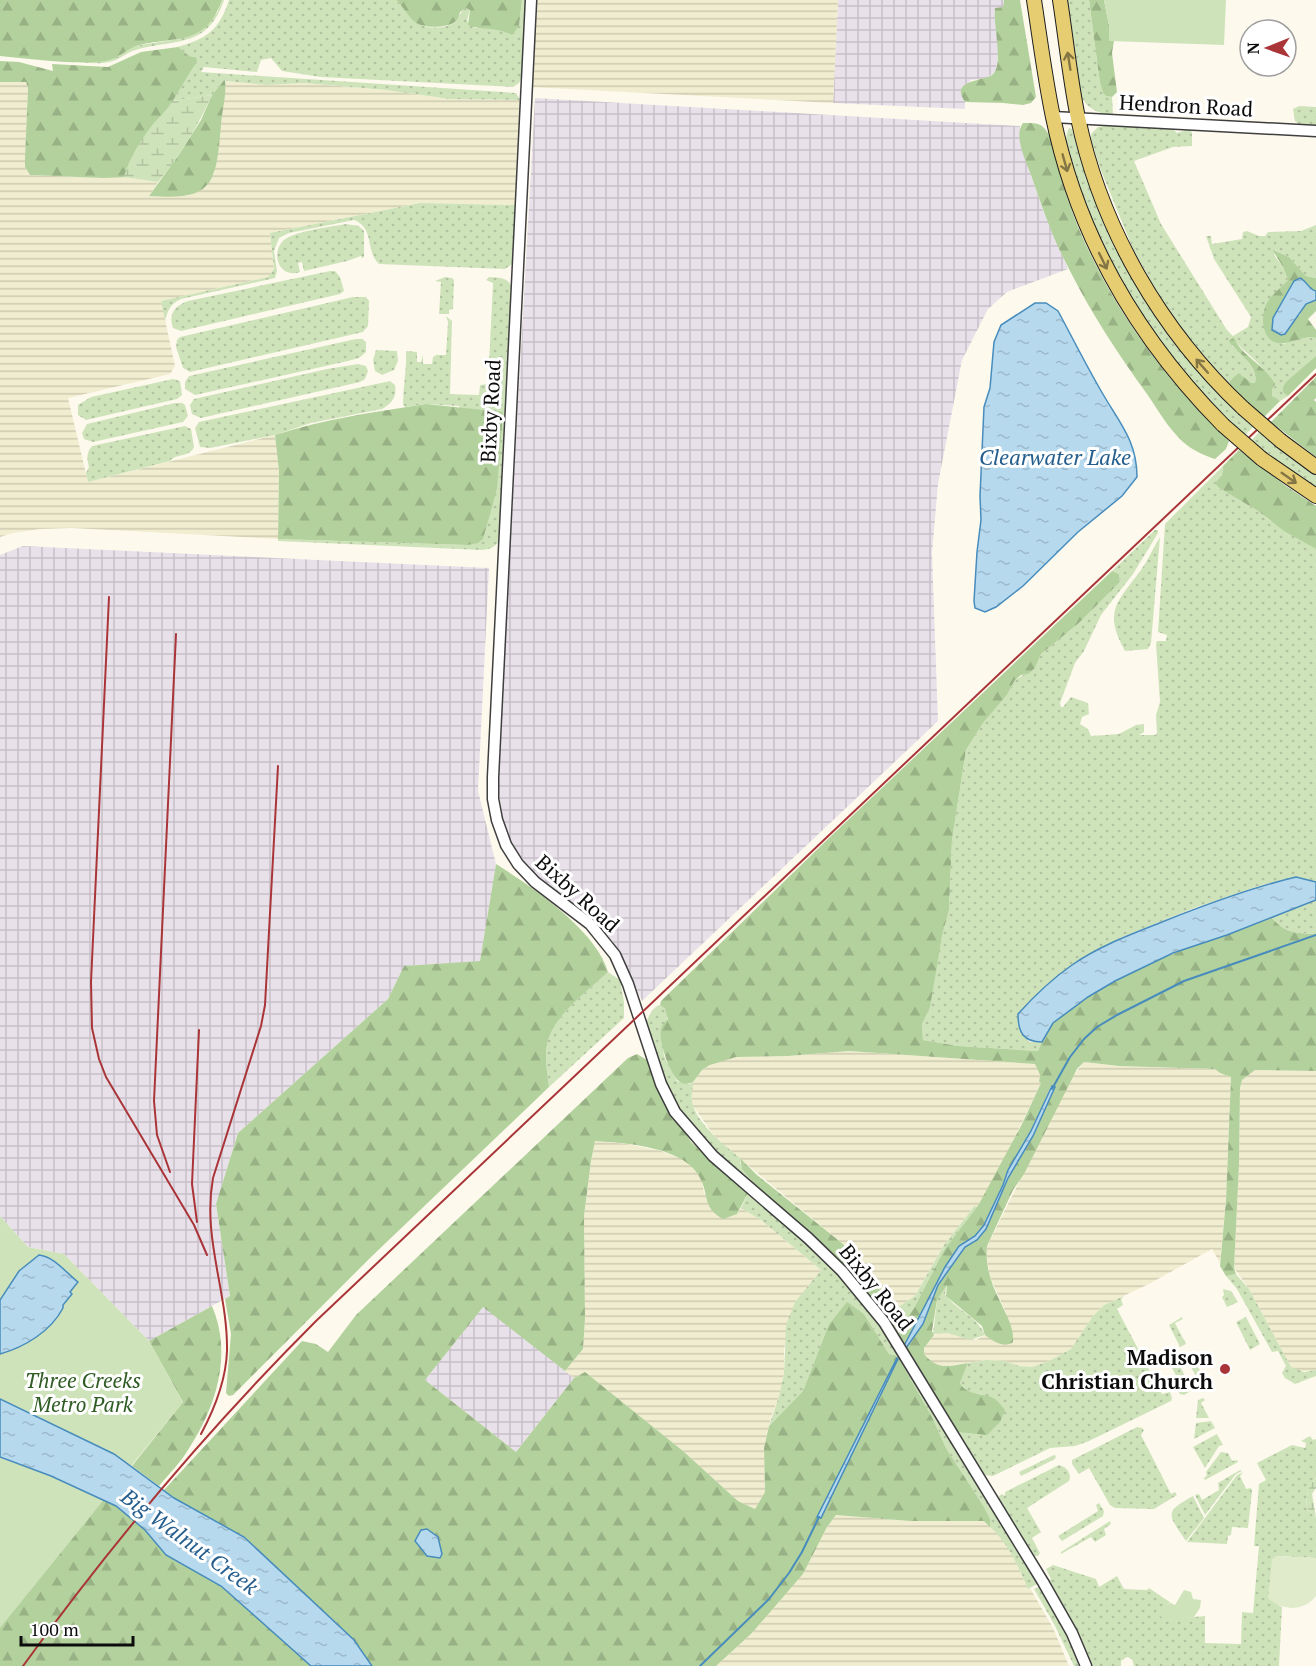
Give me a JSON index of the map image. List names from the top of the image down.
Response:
{
  "streets": {
    "street": ["Hendron Road", "Bixby Road"]
  },
  "water": ["Clearwater Lake", "Big Walnut Creek"],
  "parks": ["Three Creeks Metro Park"],
  "places": ["Madison Christian Church"],
  "scale_bar": "100 m",
  "north": "left"
}
